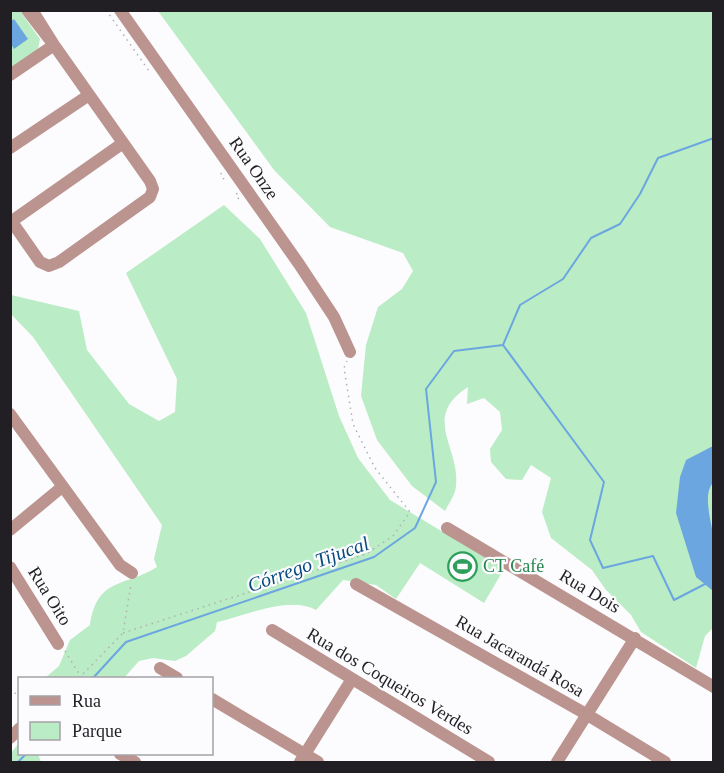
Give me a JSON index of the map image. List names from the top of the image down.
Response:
{
  "streets": {
    "street": [
      "Rua Onze",
      "Rua Dois",
      "Rua Oito",
      "Rua Jacarandá Rosa",
      "Rua dos Coqueiros Verdes"
    ]
  },
  "water": ["Córrego Tijucal"],
  "places": {
    "sports": ["CT Café"]
  },
  "legend": ["Rua", "Parque"]
}
